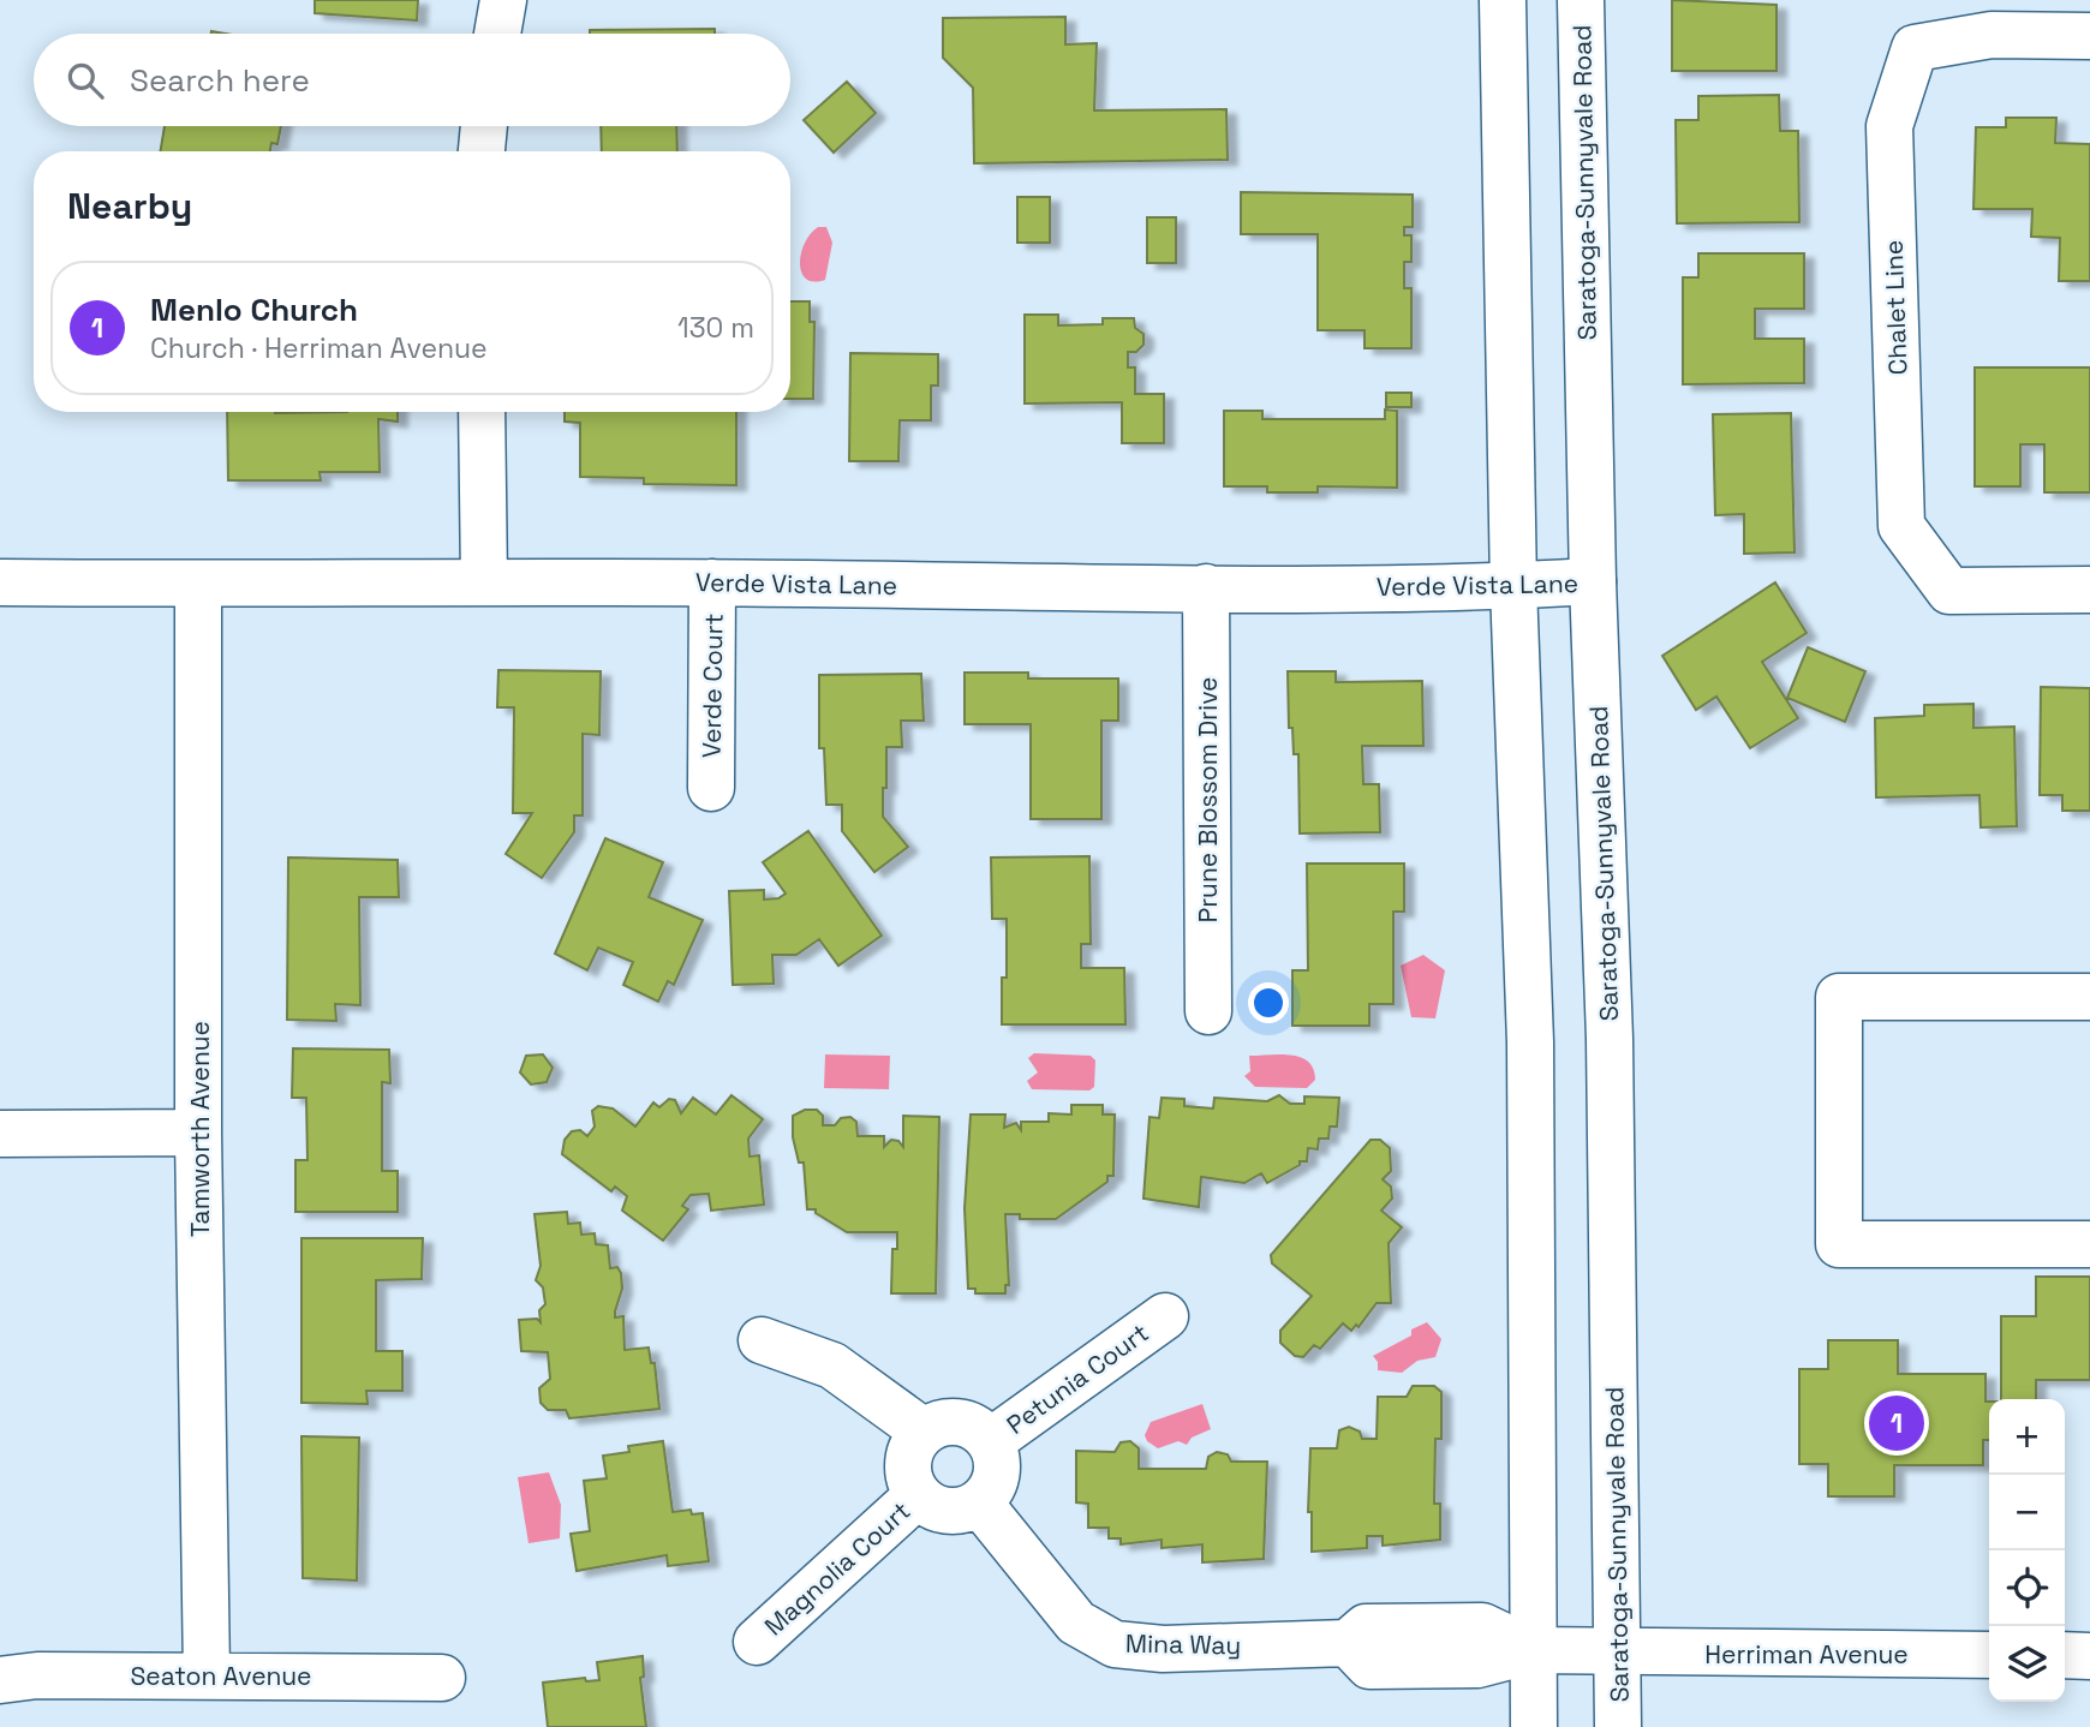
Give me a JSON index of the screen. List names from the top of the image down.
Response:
{
  "streets": {
    "street": [
      "Saratoga-Sunnyvale Road",
      "Chalet Line",
      "Verde Vista Lane",
      "Verde Court",
      "Prune Blossom Drive",
      "Tamworth Avenue",
      "Petunia Court",
      "Magnolia Court",
      "Mina Way",
      "Herriman Avenue",
      "Seaton Avenue"
    ]
  },
  "crossings": [
    ["Saratoga-Sunnyvale Road", "Verde Vista Lane"],
    ["Saratoga-Sunnyvale Road", "Mina Way"],
    ["Saratoga-Sunnyvale Road", "Herriman Avenue"],
    ["Verde Vista Lane", "Verde Court"],
    ["Verde Vista Lane", "Prune Blossom Drive"],
    ["Verde Vista Lane", "Tamworth Avenue"],
    ["Tamworth Avenue", "Seaton Avenue"],
    ["Petunia Court", "Magnolia Court"],
    ["Petunia Court", "Mina Way"],
    ["Magnolia Court", "Mina Way"],
    ["Mina Way", "Herriman Avenue"]
  ],
  "page": {
    "search": "Search here",
    "heading": "Nearby",
    "list": [
      {
        "mark": "1",
        "name": "Menlo Church",
        "note": "Church · Herriman Avenue",
        "value": "130 m"
      }
    ],
    "pins": "1",
    "map_buttons": ["+", "−"]
  }
}
